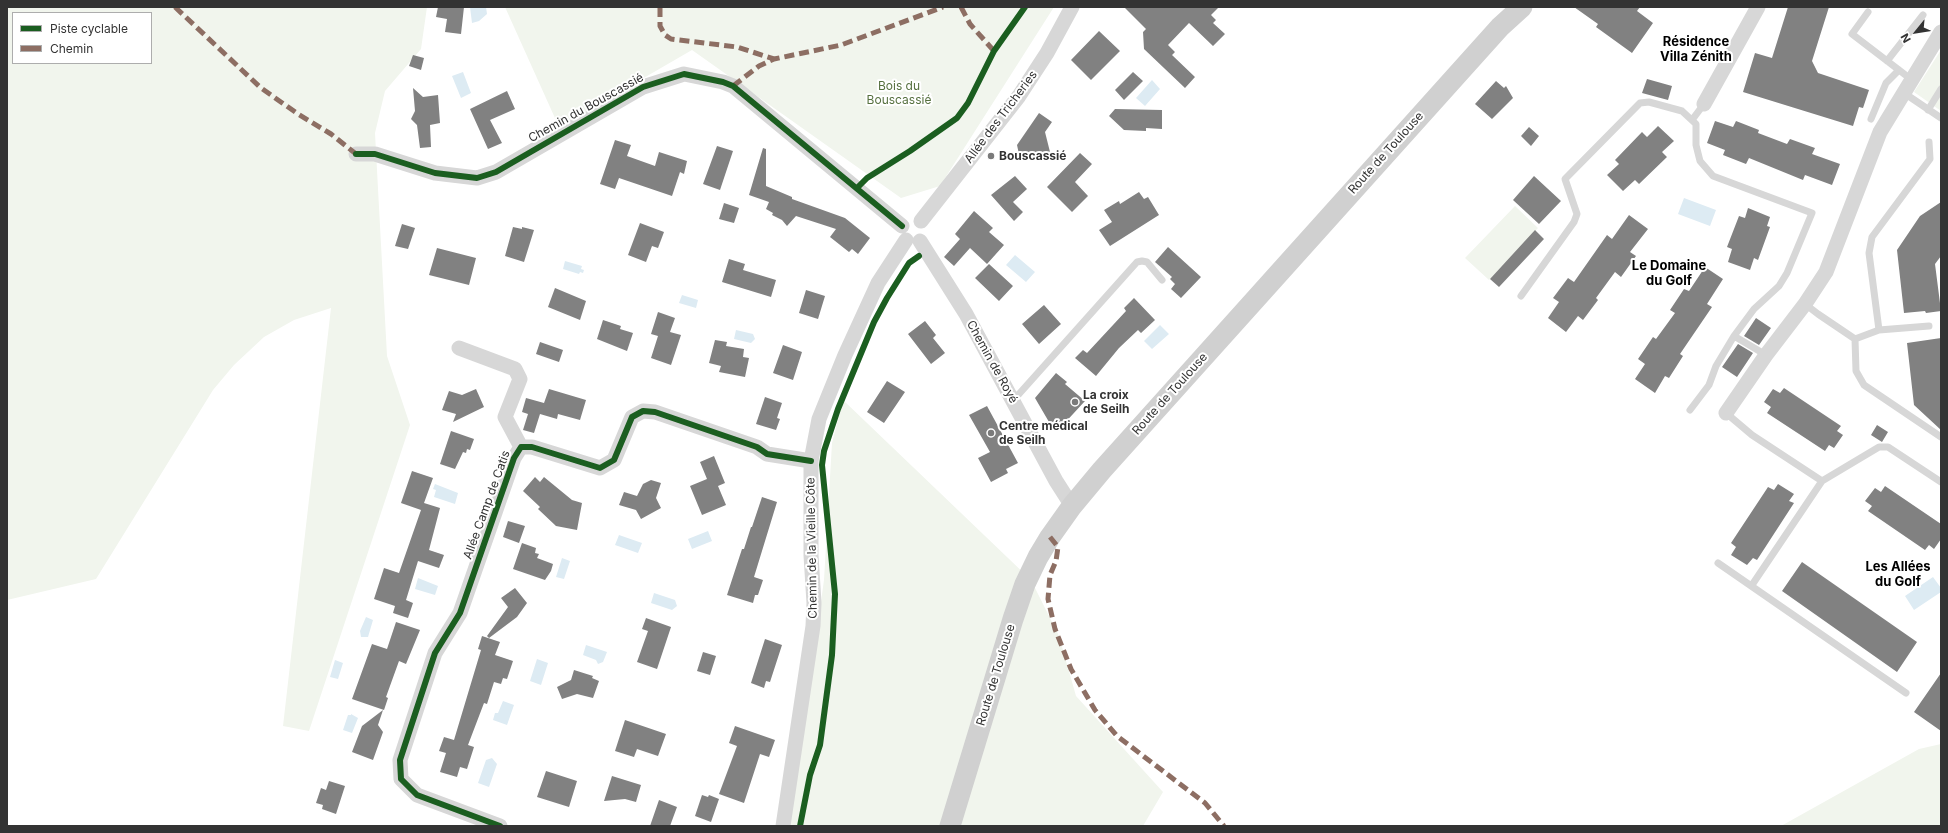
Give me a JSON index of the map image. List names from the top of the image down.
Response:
{
  "streets": {
    "main road": ["Route de Toulouse"],
    "street": [
      "Chemin du Bouscassié",
      "Allée des Tricheries",
      "Chemin de Royé",
      "Allée Camp de Catis",
      "Chemin de la Vieille Côte"
    ]
  },
  "crossings": [
    ["Chemin du Bouscassié", "Allée des Tricheries"],
    ["Chemin du Bouscassié", "Chemin de Royé"],
    ["Chemin du Bouscassié", "Chemin de la Vieille Côte"],
    ["Allée des Tricheries", "Chemin de Royé"],
    ["Allée des Tricheries", "Chemin de la Vieille Côte"],
    ["Route de Toulouse", "Chemin de Royé"],
    ["Chemin de Royé", "Chemin de la Vieille Côte"],
    ["Allée Camp de Catis", "Chemin de la Vieille Côte"]
  ],
  "districts": ["Résidence Villa Zénith", "Le Domaine du Golf", "Les Allées du Golf"],
  "parks": ["Bois du Bouscassié"],
  "places": ["Bouscassié", "La croix de Seilh", "Centre médical de Seilh"],
  "legend": ["Piste cyclable", "Chemin"],
  "north": "bottom left"
}
